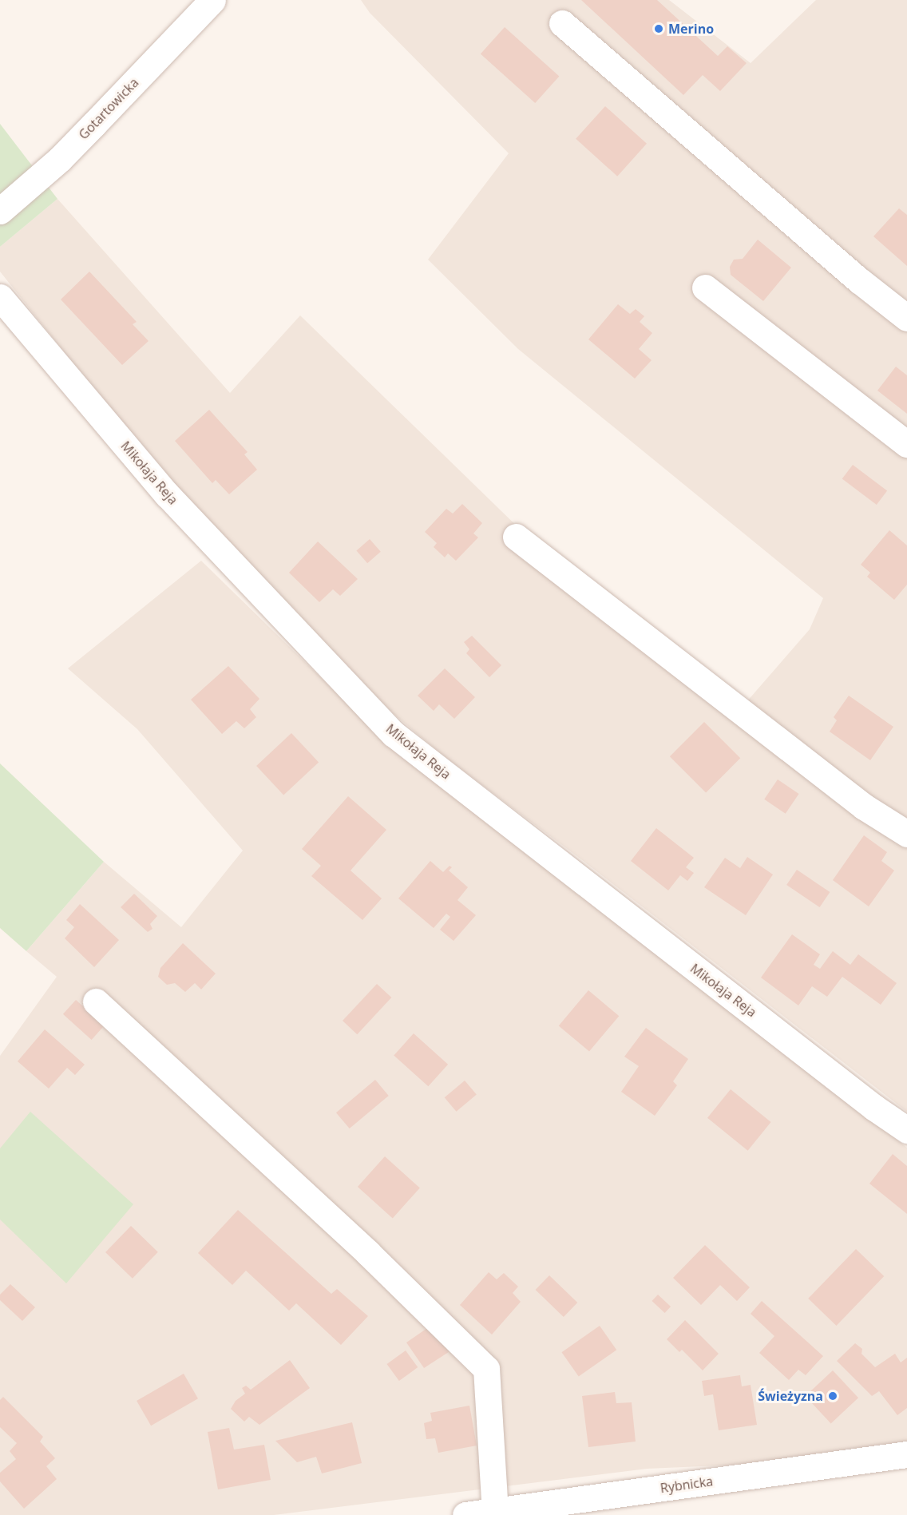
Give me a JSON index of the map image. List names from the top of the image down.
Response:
{
  "streets": {
    "street": ["Gotartowicka", "Mikołaja Reja", "Rybnicka"]
  },
  "places": ["Merino", "Świeżyzna"]
}
